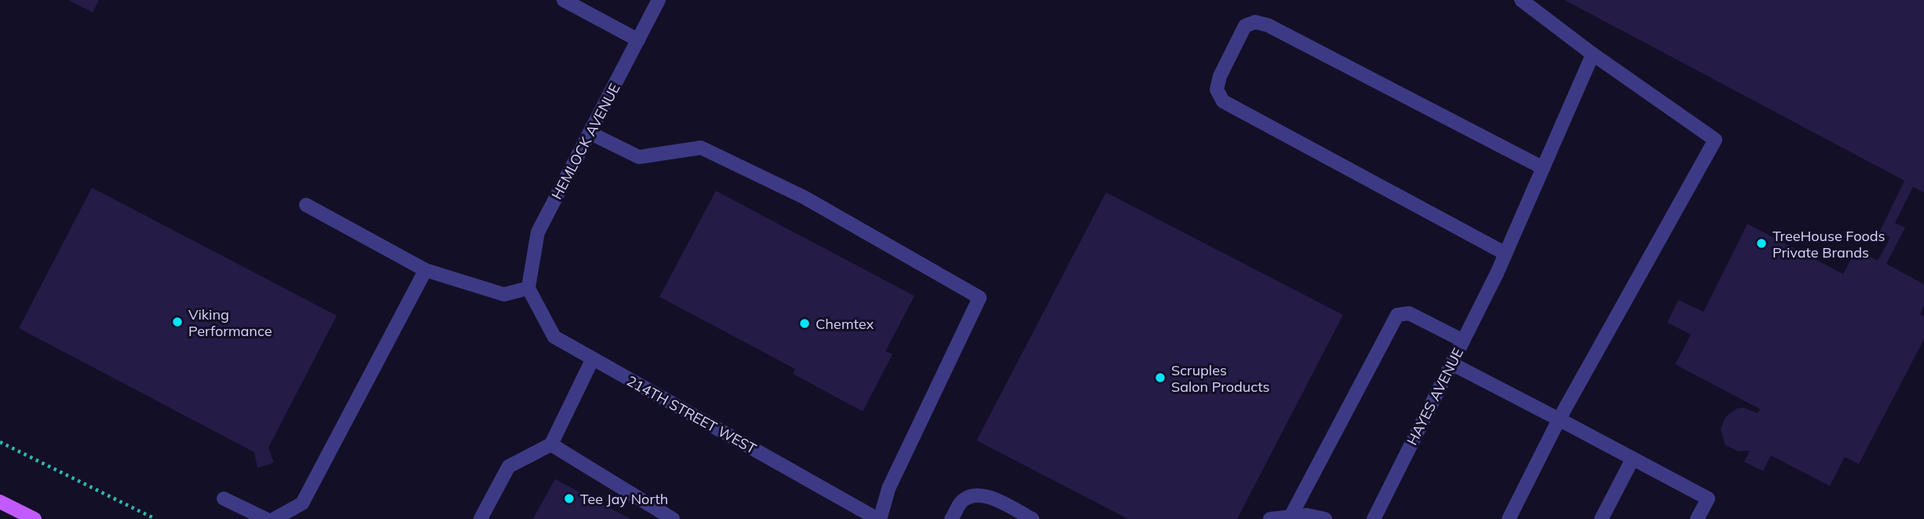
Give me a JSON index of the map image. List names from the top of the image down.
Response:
{
  "streets": {
    "street": ["HEMLOCK AVENUE", "HAYES AVENUE", "214TH STREET WEST"]
  },
  "crossings": [
    ["HEMLOCK AVENUE", "214TH STREET WEST"]
  ],
  "places": [
    "TreeHouse Foods Private Brands",
    "Viking Performance",
    "Chemtex",
    "Scruples Salon Products",
    "Tee Jay North"
  ]
}
